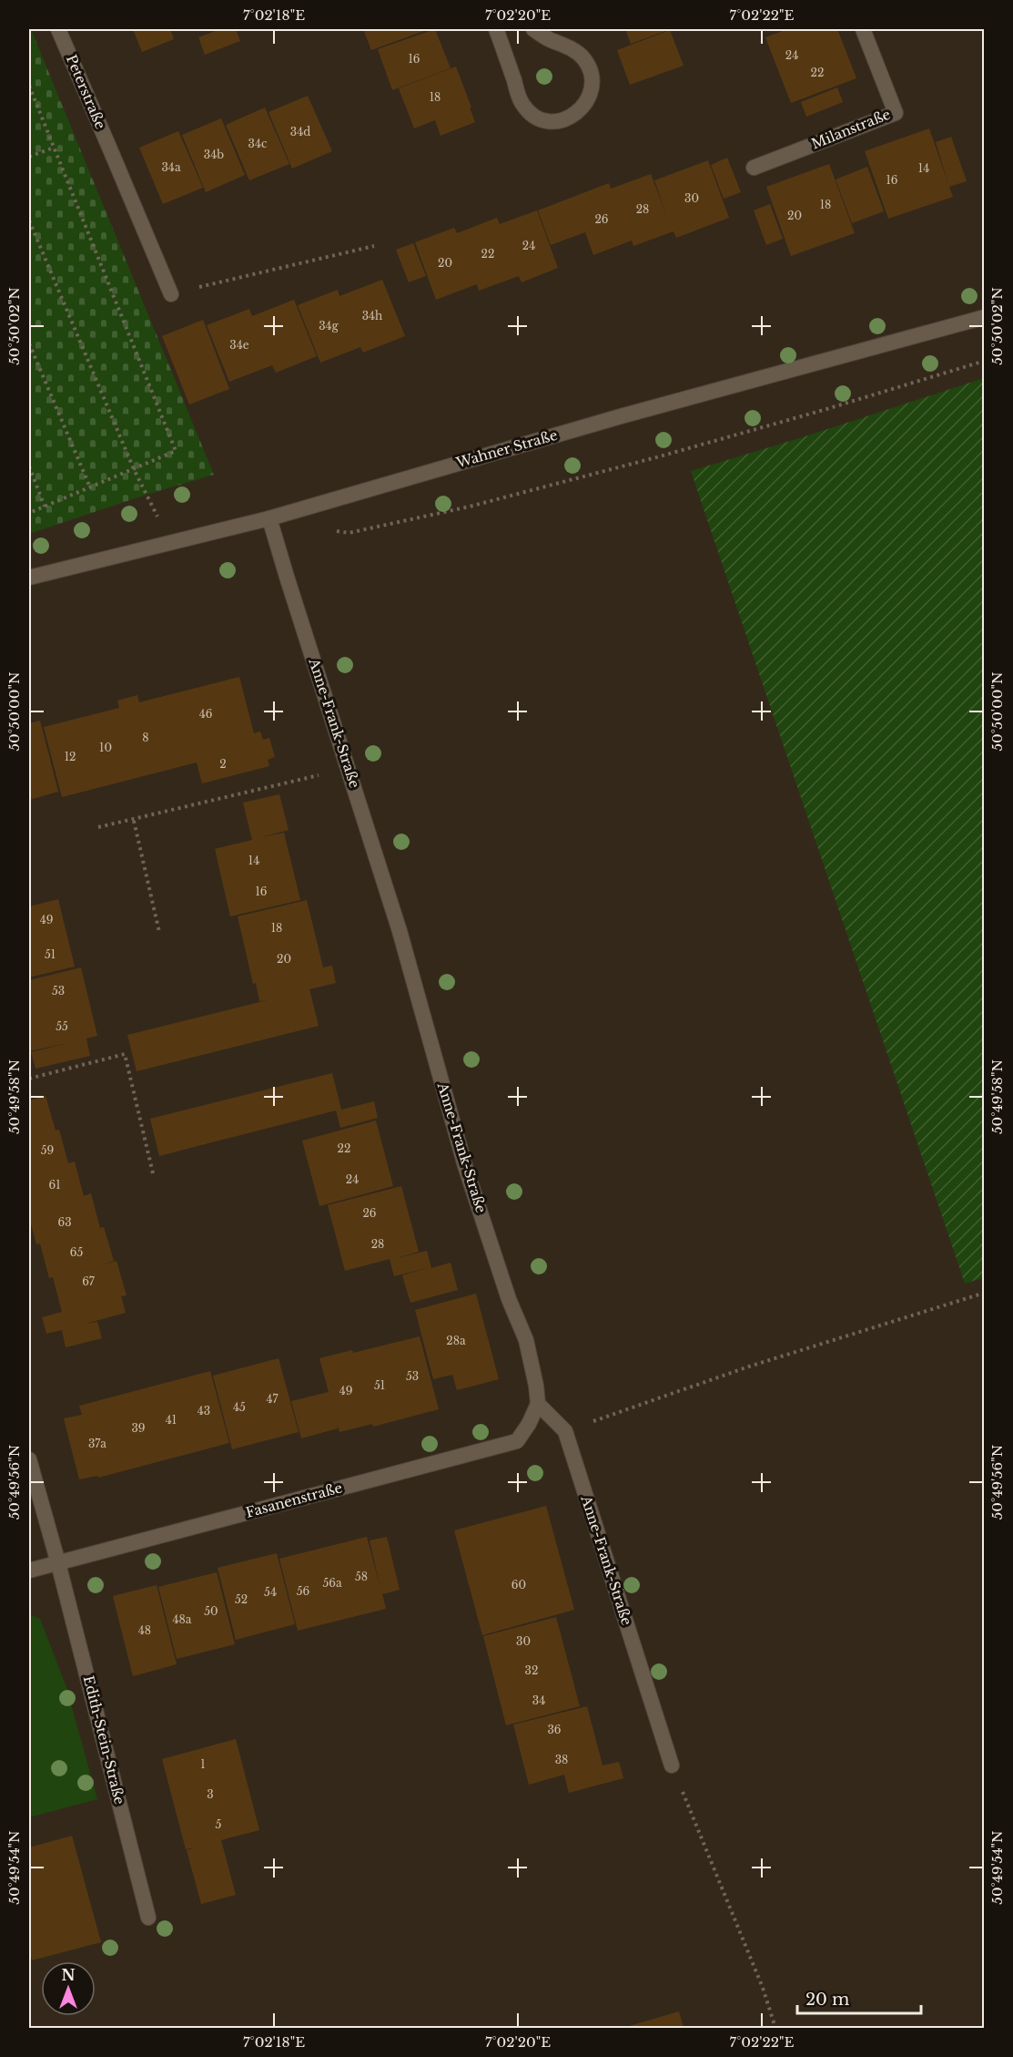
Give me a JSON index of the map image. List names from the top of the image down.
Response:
{
  "streets": {
    "street": [
      "Peterstraße",
      "Milanstraße",
      "Wahner Straße",
      "Anne-Frank-Straße",
      "Fasanenstraße",
      "Edith-Stein-Straße"
    ]
  },
  "crossings": [
    ["Wahner Straße", "Anne-Frank-Straße"],
    ["Anne-Frank-Straße", "Fasanenstraße"],
    ["Fasanenstraße", "Edith-Stein-Straße"]
  ],
  "house_numbers": [
    "24",
    "16",
    "22",
    "18",
    "34d",
    "34c",
    "34b",
    "34a",
    "14",
    "16",
    "30",
    "18",
    "28",
    "20",
    "26",
    "24",
    "22",
    "20",
    "34h",
    "34g",
    "34e",
    "46",
    "8",
    "10",
    "12",
    "2",
    "14",
    "16",
    "49",
    "18",
    "51",
    "20",
    "53",
    "55",
    "22",
    "59",
    "24",
    "61",
    "26",
    "63",
    "28",
    "65",
    "67",
    "28a",
    "53",
    "51",
    "49",
    "47",
    "45",
    "43",
    "41",
    "39",
    "37a",
    "58",
    "56a",
    "60",
    "56",
    "54",
    "52",
    "50",
    "48a",
    "48",
    "30",
    "32",
    "34",
    "36",
    "38",
    "1",
    "3",
    "5"
  ],
  "scale_bar": "20 m",
  "north": "top",
  "coordinates": [
    "7°02'18\"E",
    "7°02'20\"E",
    "7°02'22\"E",
    "50°50'02\"N",
    "50°50'00\"N",
    "50°49'58\"N",
    "50°49'56\"N",
    "50°49'54\"N"
  ]
}
